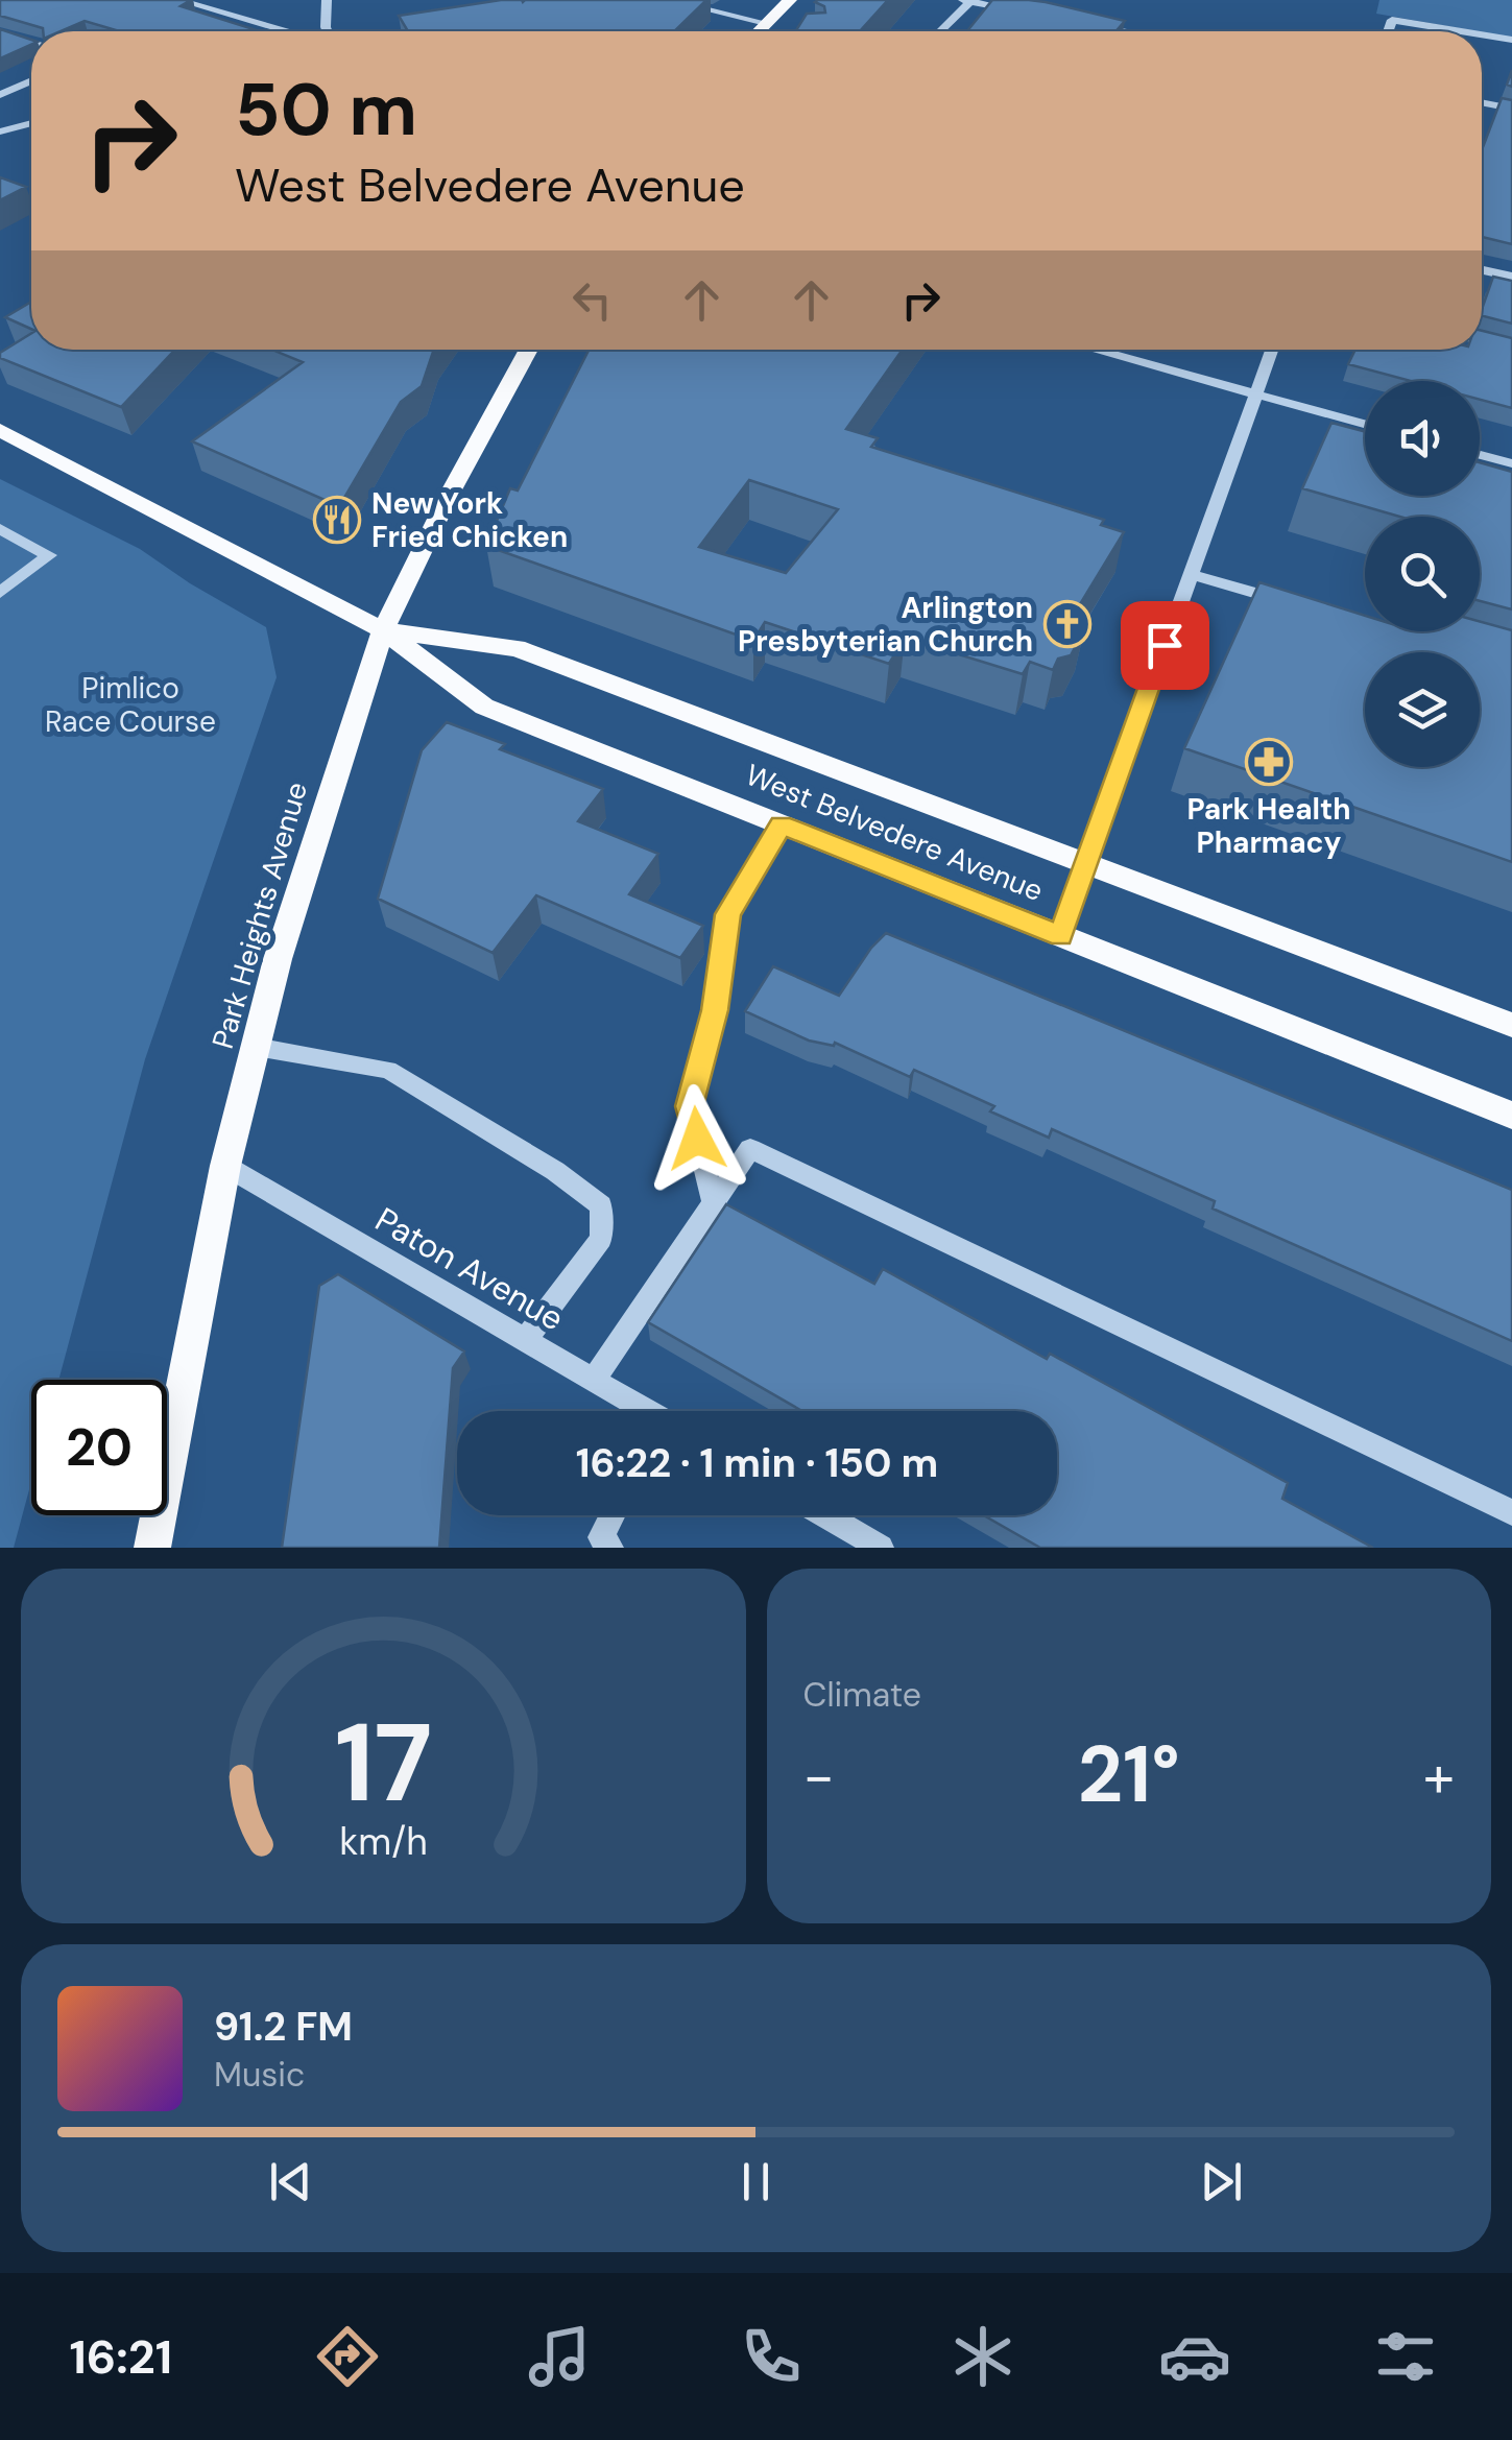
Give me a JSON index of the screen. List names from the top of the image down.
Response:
{
  "streets": {
    "main road": ["West Belvedere Avenue", "Park Heights Avenue"],
    "street": ["Paton Avenue"]
  },
  "crossings": [
    ["West Belvedere Avenue", "Park Heights Avenue"],
    ["Park Heights Avenue", "Paton Avenue"]
  ],
  "parks": ["Pimlico Race Course"],
  "places": {
    "restaurant": ["New York Fried Chicken"],
    "church": ["Arlington Presbyterian Church"],
    "pharmacy": ["Park Health Pharmacy"]
  },
  "page": {
    "turn": ["50 m", "West Belvedere Avenue"],
    "limit": "20",
    "trip": "16:22 · 1 min · 150 m",
    "tile": "Climate",
    "heat": ["−", "21°", "+"],
    "song": ["91.2 FM", "Music"],
    "tabs": "16:21",
    "gauge": ["17", "km/h"]
  }
}
